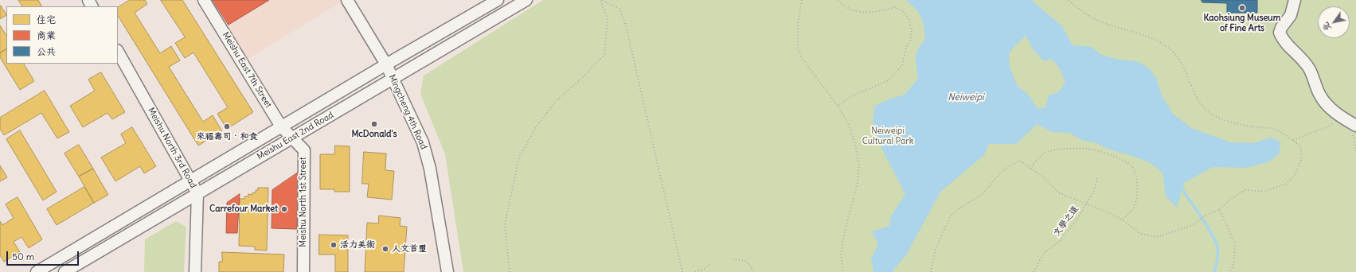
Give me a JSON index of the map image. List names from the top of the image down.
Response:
{
  "streets": {
    "street": [
      "Meishu East 7th Street",
      "Mingcheng 4th Road",
      "Meishu East 2nd Road",
      "Meishu North 3rd Road",
      "Meishu North 1st Street"
    ],
    "path": ["文學之道"]
  },
  "crossings": [
    ["Meishu East 7th Street", "Meishu East 2nd Road"],
    ["Meishu East 7th Street", "Meishu North 1st Street"],
    ["Mingcheng 4th Road", "Meishu East 2nd Road"],
    ["Meishu East 2nd Road", "Meishu North 3rd Road"],
    ["Meishu East 2nd Road", "Meishu North 1st Street"]
  ],
  "water": ["Neiweipi"],
  "parks": ["Neiweipi Cultural Park"],
  "places": [
    "Kaohsiung Museum of Fine Arts",
    "McDonald's",
    "來福壽司‧和食",
    "Carrefour Market",
    "活力美術",
    "人文首璽"
  ],
  "legend": ["住宅", "商業", "公共"],
  "scale_bar": "50 m",
  "north": "bottom left"
}
